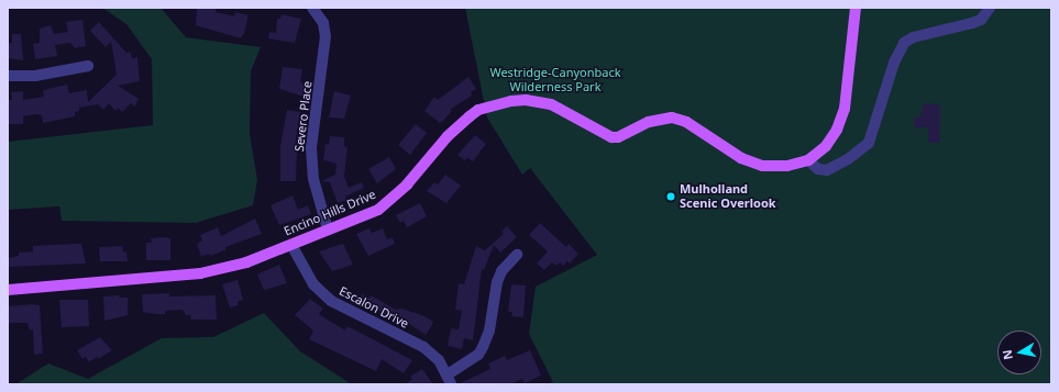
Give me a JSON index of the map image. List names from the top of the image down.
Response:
{
  "streets": {
    "main road": ["Encino Hills Drive"],
    "street": ["Severo Place", "Escalon Drive"]
  },
  "crossings": [
    ["Severo Place", "Encino Hills Drive"],
    ["Encino Hills Drive", "Escalon Drive"]
  ],
  "parks": ["Westridge-Canyonback Wilderness Park"],
  "places": ["Mulholland Scenic Overlook"],
  "north": "left"
}
